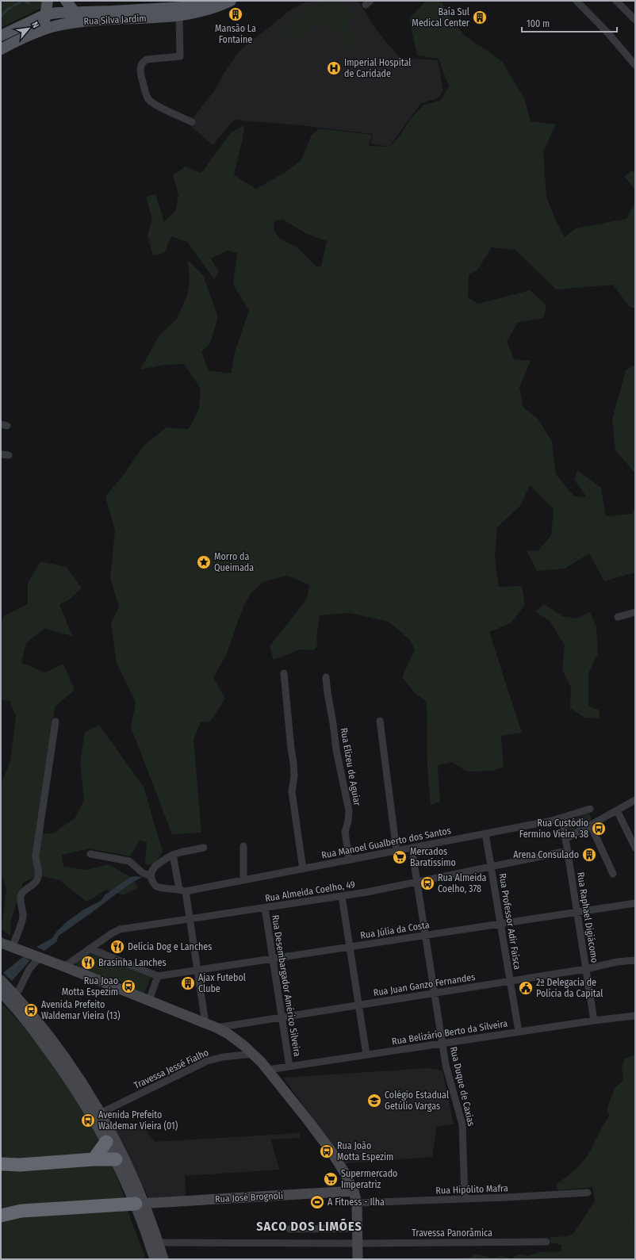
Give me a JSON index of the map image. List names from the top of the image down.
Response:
{
  "streets": {
    "main road": ["Rua Silva Jardim", "Rua José Brognoli"],
    "street": [
      "Rua Elizeu de Aguiar",
      "Rua Manoel Gualberto dos Santos",
      "Rua Almeida Coelho, 49",
      "Rua Raphael Digiácomo",
      "Rua Professor Adir Faísca",
      "Rua Júlia da Costa",
      "Rua Juan Ganzo Fernandes",
      "Rua Desembargador Américo Silveira",
      "Rua Belizário Berto da Silveira",
      "Travessa Jessé Fialho",
      "Rua Duque de Caxias",
      "Rua Hipólito Mafra",
      "Travessa Panorâmica"
    ]
  },
  "crossings": [
    ["Rua Elizeu de Aguiar", "Rua Manoel Gualberto dos Santos"],
    ["Rua Manoel Gualberto dos Santos", "Rua Raphael Digiácomo"],
    ["Rua Manoel Gualberto dos Santos", "Rua Professor Adir Faísca"],
    ["Rua Manoel Gualberto dos Santos", "Rua Duque de Caxias"],
    ["Rua Almeida Coelho, 49", "Rua Raphael Digiácomo"],
    ["Rua Almeida Coelho, 49", "Rua Professor Adir Faísca"],
    ["Rua Almeida Coelho, 49", "Rua Desembargador Américo Silveira"],
    ["Rua Almeida Coelho, 49", "Rua Duque de Caxias"],
    ["Rua Raphael Digiácomo", "Rua Júlia da Costa"],
    ["Rua Raphael Digiácomo", "Rua Juan Ganzo Fernandes"],
    ["Rua Raphael Digiácomo", "Rua Belizário Berto da Silveira"],
    ["Rua Professor Adir Faísca", "Rua Júlia da Costa"],
    ["Rua Professor Adir Faísca", "Rua Juan Ganzo Fernandes"],
    ["Rua Professor Adir Faísca", "Rua Belizário Berto da Silveira"],
    ["Rua Júlia da Costa", "Rua Desembargador Américo Silveira"],
    ["Rua Júlia da Costa", "Rua Duque de Caxias"],
    ["Rua Juan Ganzo Fernandes", "Rua Desembargador Américo Silveira"],
    ["Rua Juan Ganzo Fernandes", "Rua Duque de Caxias"],
    ["Rua Desembargador Américo Silveira", "Rua Belizário Berto da Silveira"],
    ["Rua Belizário Berto da Silveira", "Rua Duque de Caxias"],
    ["Rua Duque de Caxias", "Rua Hipólito Mafra"]
  ],
  "districts": ["SACO DOS LIMÕES"],
  "places": {
    "building": [
      "Mansão La Fontaine",
      "Baía Sul Medical Center",
      "Arena Consulado",
      "Ajax Futebol Clube"
    ],
    "hospital": ["Imperial Hospital de Caridade"],
    "place": ["Morro da Queimada"],
    "bus stop": [
      "Rua Custódio Fermino Vieira, 38",
      "Rua Almeida Coelho, 378",
      "Rua Joao Motta Espezim",
      "Avenida Prefeito Waldemar Vieira (13)",
      "Avenida Prefeito Waldemar Vieira (01)",
      "Rua João Motta Espezim"
    ],
    "supermarket": ["Mercados Baratíssimo", "Supermercado Imperatriz"],
    "restaurant": ["Delícia Dog e Lanches", "Brasinha Lanches"],
    "public building": ["2ª Delegacia de Polícia da Capital"],
    "school or university": ["Colégio Estadual Getúlio Vargas"],
    "sports": ["A Fitness - Ilha"]
  },
  "scale_bar": "100 m",
  "north": "top right"
}
